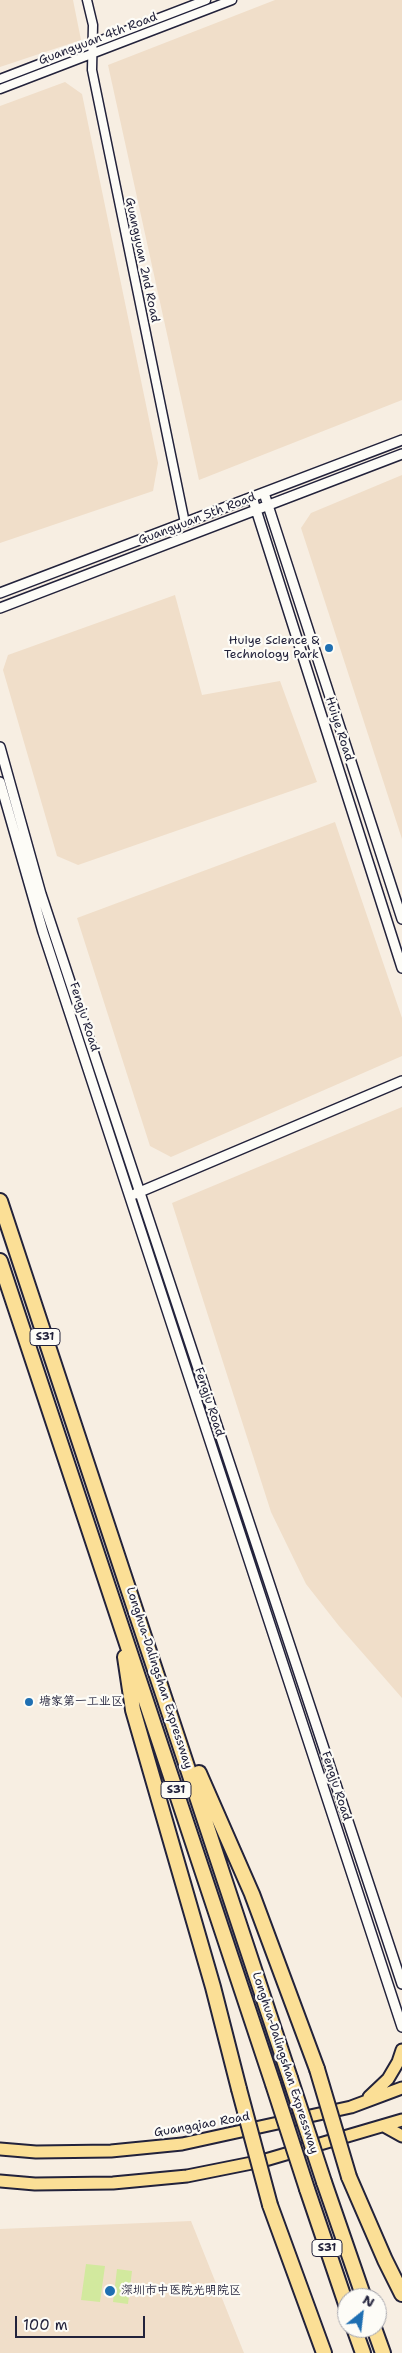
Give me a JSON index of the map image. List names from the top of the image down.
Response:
{
  "streets": {
    "highway": ["S31", "Longhua-Dalingshan Expressway"],
    "main road": ["Guangqiao Road"],
    "street": [
      "Guangyuan 4th Road",
      "Guangyuan 2nd Road",
      "Guangyuan 5th Road",
      "Huiye Road",
      "Fengju Road"
    ]
  },
  "crossings": [
    ["Guangyuan 4th Road", "Guangyuan 2nd Road"],
    ["Guangyuan 2nd Road", "Guangyuan 5th Road"],
    ["Guangyuan 5th Road", "Huiye Road"]
  ],
  "places": ["Huiye Science & Technology Park", "塘家第一工业区", "深圳市中医院光明院区"],
  "scale_bar": "100 m",
  "north": "top right"
}
